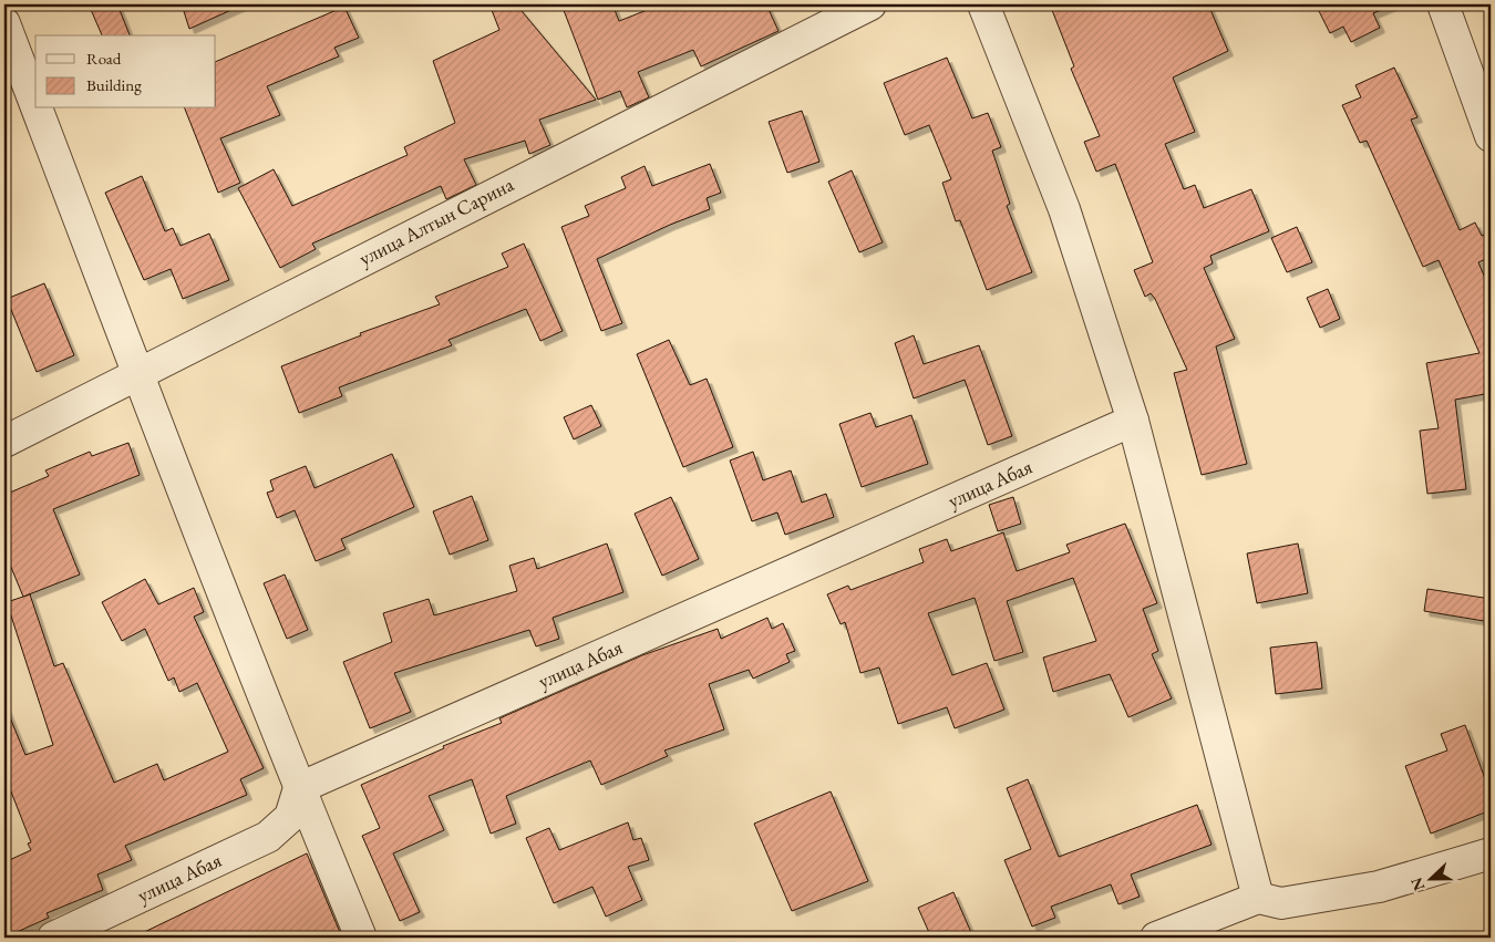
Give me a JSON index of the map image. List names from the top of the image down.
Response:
{
  "streets": {
    "street": ["улица Алтын Сарина", "улица Абая"]
  },
  "legend": ["Road", "Building"],
  "north": "left"
}
